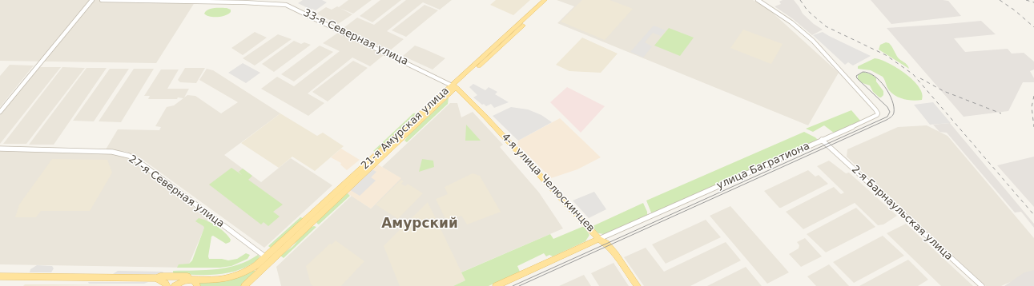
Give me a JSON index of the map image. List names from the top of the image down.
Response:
{
  "streets": {
    "main road": ["21-я Амурская улица", "улица Багратиона", "4-я улица Челюскинцев"],
    "street": ["33-я Северная улица", "27-я Северная улица", "2-я Барнаульская улица"]
  },
  "crossings": [
    ["33-я Северная улица", "21-я Амурская улица"],
    ["33-я Северная улица", "4-я улица Челюскинцев"],
    ["21-я Амурская улица", "4-я улица Челюскинцев"],
    ["21-я Амурская улица", "27-я Северная улица"],
    ["улица Багратиона", "4-я улица Челюскинцев"],
    ["улица Багратиона", "2-я Барнаульская улица"]
  ],
  "districts": ["Амурский"]
}
